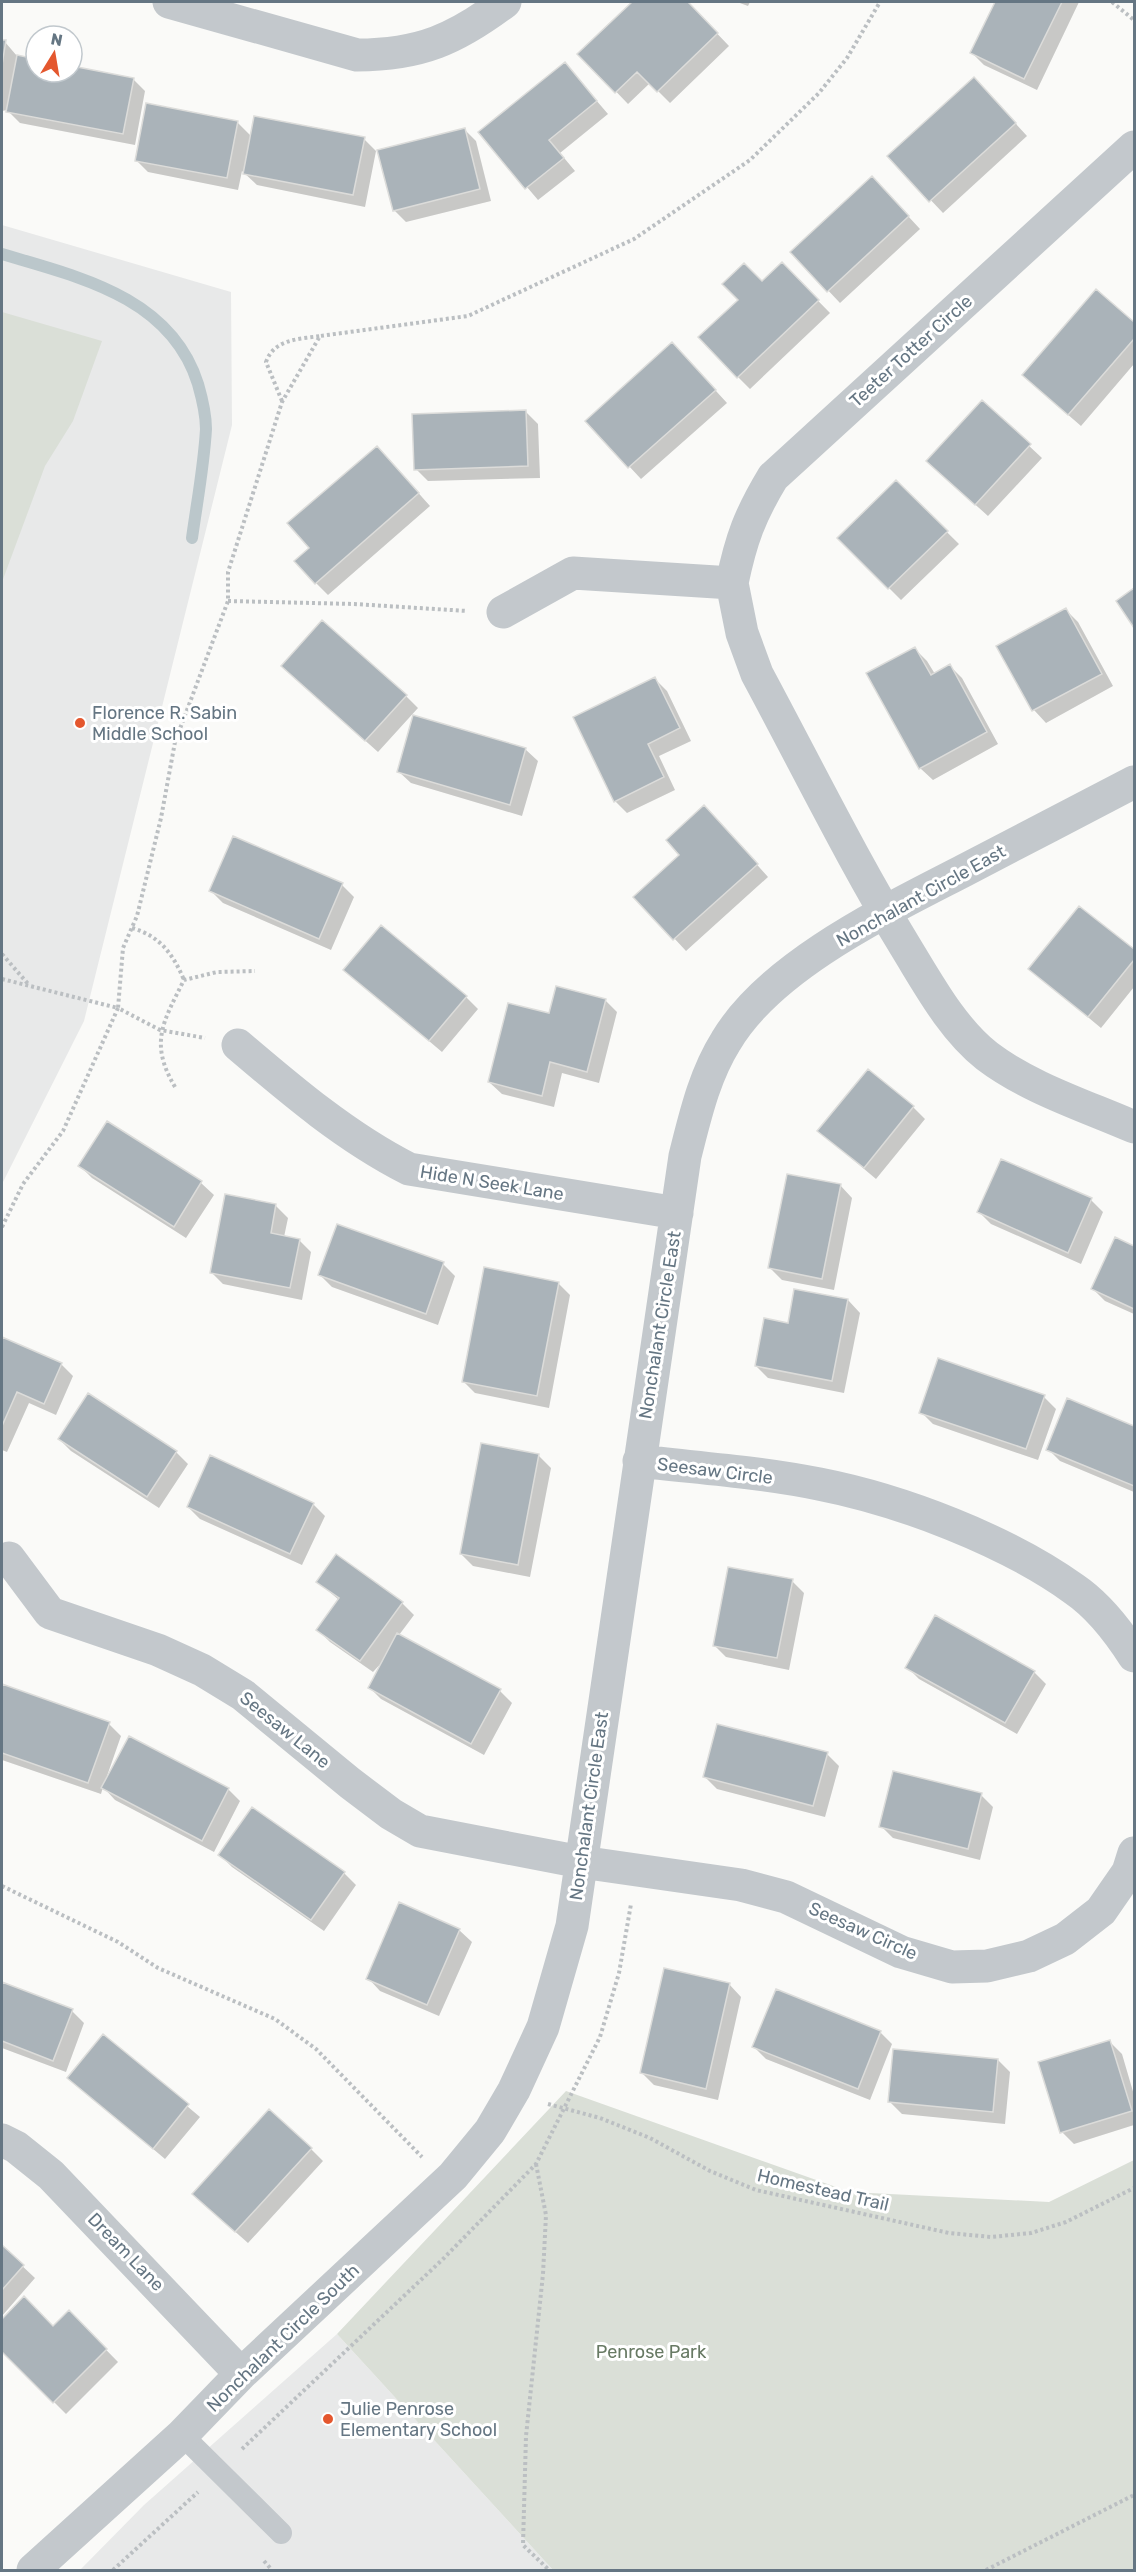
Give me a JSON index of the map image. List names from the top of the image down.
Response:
{
  "streets": {
    "street": [
      "Teeter Totter Circle",
      "Nonchalant Circle East",
      "Hide N Seek Lane",
      "Seesaw Circle",
      "Seesaw Lane",
      "Dream Lane",
      "Nonchalant Circle South"
    ],
    "path": ["Homestead Trail"]
  },
  "crossings": [
    ["Teeter Totter Circle", "Nonchalant Circle East"],
    ["Nonchalant Circle East", "Hide N Seek Lane"],
    ["Nonchalant Circle East", "Seesaw Circle"],
    ["Nonchalant Circle East", "Seesaw Lane"],
    ["Nonchalant Circle East", "Homestead Trail"],
    ["Nonchalant Circle East", "Nonchalant Circle South"],
    ["Seesaw Circle", "Seesaw Lane"],
    ["Homestead Trail", "Nonchalant Circle South"],
    ["Dream Lane", "Nonchalant Circle South"]
  ],
  "parks": ["Penrose Park"],
  "places": ["Florence R. Sabin Middle School", "Julie Penrose Elementary School"],
  "north": "top"
}
